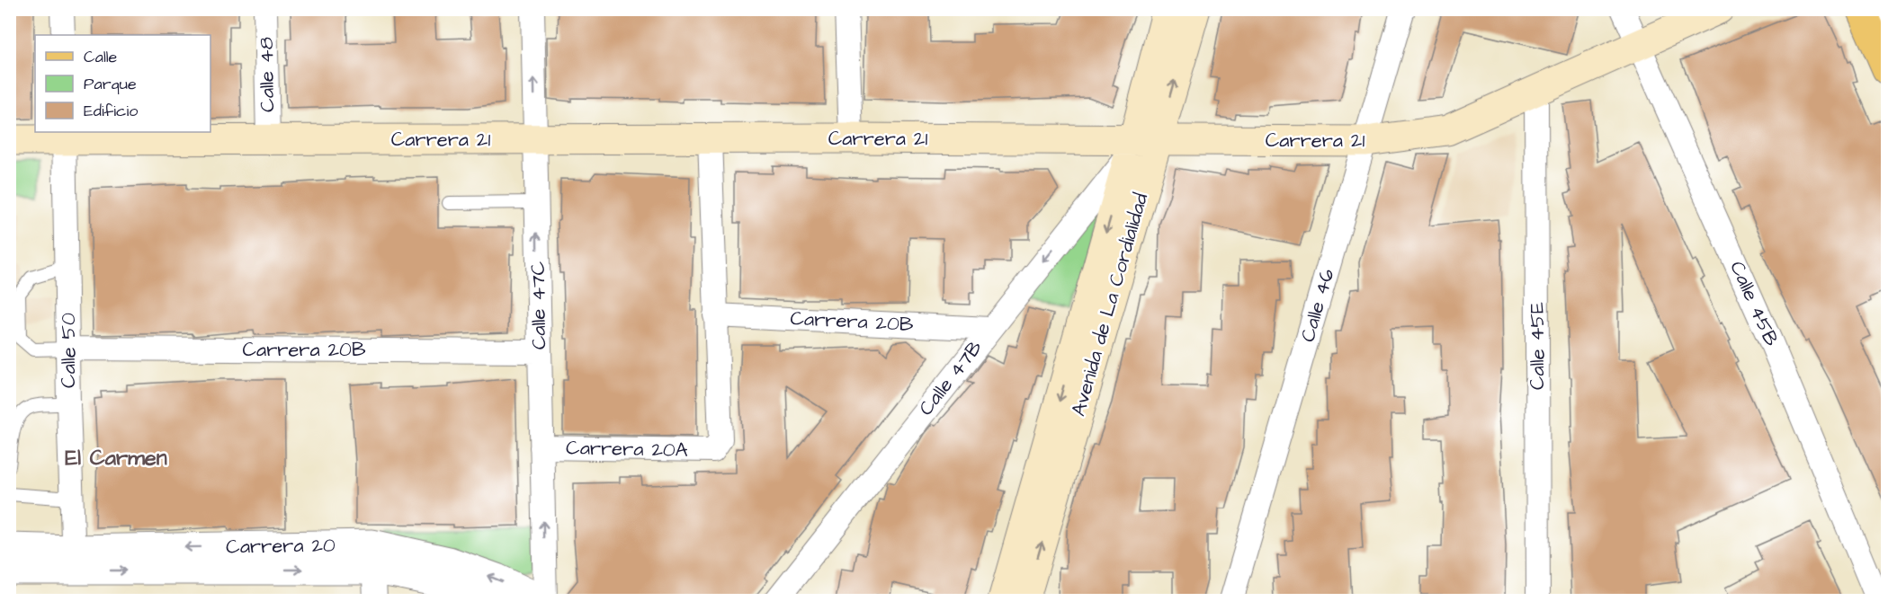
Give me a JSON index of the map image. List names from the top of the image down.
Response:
{
  "streets": {
    "main road": ["Carrera 21", "Avenida de La Cordialidad"],
    "street": [
      "Calle 48",
      "Calle 45B",
      "Calle 47C",
      "Calle 46",
      "Carrera 20B",
      "Calle 45E",
      "Calle 50",
      "Calle 47B",
      "Carrera 20A",
      "Carrera 20"
    ]
  },
  "crossings": [
    ["Calle 48", "Carrera 21"],
    ["Carrera 21", "Calle 45B"],
    ["Carrera 21", "Avenida de La Cordialidad"],
    ["Carrera 21", "Calle 47C"],
    ["Carrera 21", "Calle 46"],
    ["Carrera 21", "Calle 45E"],
    ["Carrera 21", "Calle 50"],
    ["Carrera 21", "Calle 47B"],
    ["Avenida de La Cordialidad", "Calle 47B"],
    ["Calle 47C", "Carrera 20B"],
    ["Calle 47C", "Carrera 20A"],
    ["Calle 47C", "Carrera 20"],
    ["Carrera 20B", "Calle 50"],
    ["Carrera 20B", "Calle 47B"],
    ["Carrera 20B", "Carrera 20A"],
    ["Calle 50", "Carrera 20"]
  ],
  "one_way": ["Calle 47B"],
  "districts": ["El Carmen"],
  "legend": ["Calle", "Parque", "Edificio"]
}
